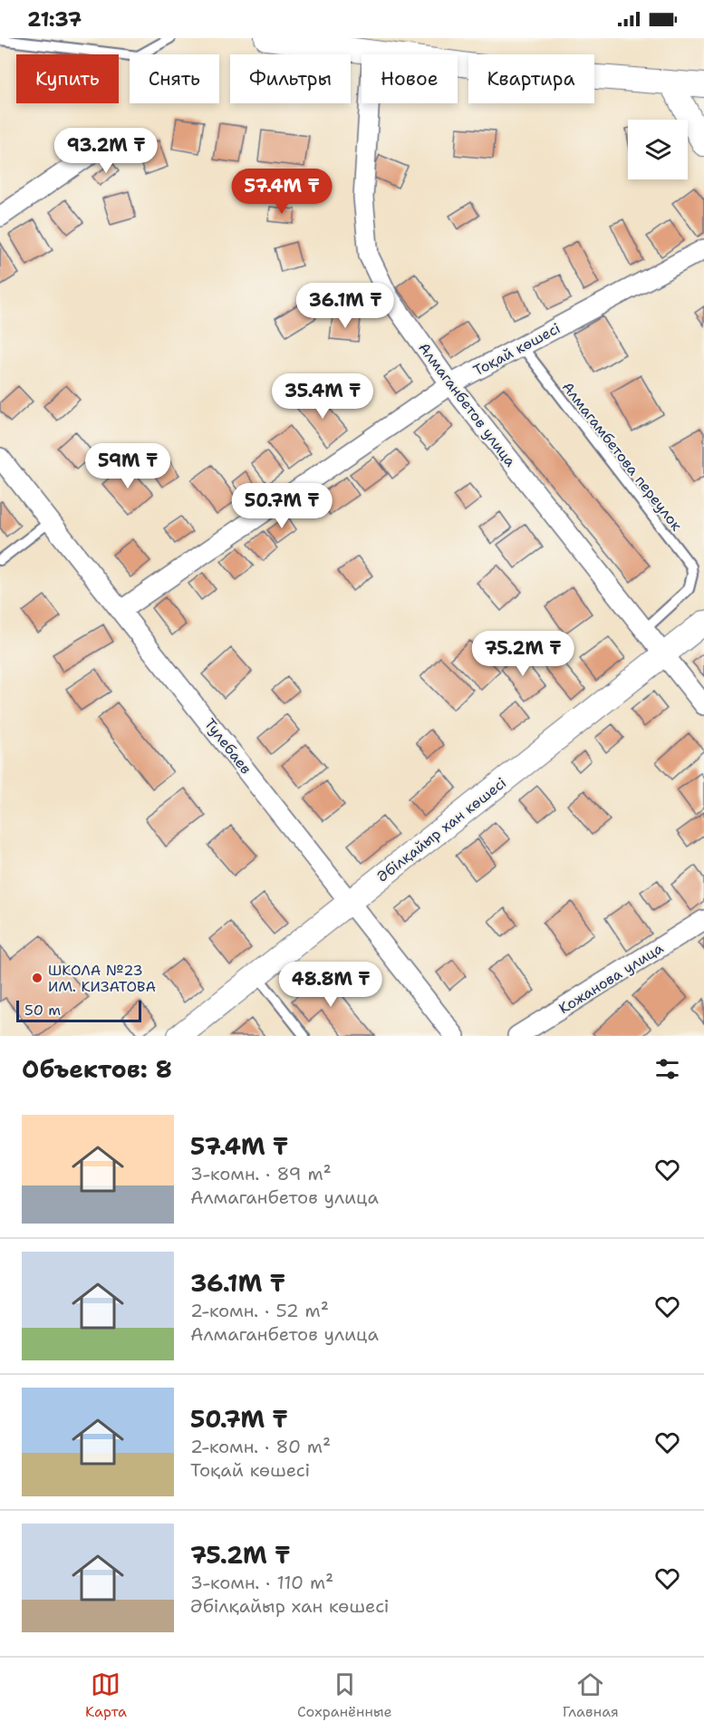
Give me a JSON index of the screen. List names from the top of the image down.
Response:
{
  "streets": {
    "street": [
      "Тоқай көшесі",
      "Алмаганбетов улица",
      "Тулебаев",
      "Әбілқайыр хан көшесі",
      "Кожанова улица"
    ],
    "lane": ["Алмагамбетова переулок"]
  },
  "crossings": [
    ["Тоқай көшесі", "Алмаганбетов улица"],
    ["Тоқай көшесі", "Алмагамбетова переулок"],
    ["Тоқай көшесі", "Тулебаев"],
    ["Алмаганбетов улица", "Алмагамбетова переулок"],
    ["Алмаганбетов улица", "Әбілқайыр хан көшесі"],
    ["Тулебаев", "Әбілқайыр хан көшесі"]
  ],
  "places": ["ШКОЛА №23 ИМ. КИЗАТОВА"],
  "scale_bar": "50 m",
  "page": {
    "status": "21:37",
    "chip": [
      "Купить",
      "Снять",
      "Фильтры",
      "Новое",
      "Квартира"
    ],
    "price": [
      "93.2M ₸",
      "57.4M ₸",
      "36.1M ₸",
      "35.4M ₸",
      "59M ₸",
      "50.7M ₸",
      "75.2M ₸",
      "48.8M ₸"
    ],
    "scale": "50 m",
    "heading": "Объектов: 8",
    "list": [
      {
        "name": "57.4M ₸",
        "note": "3-комн. · 89 m² · Алмаганбетов улица"
      },
      {
        "name": "36.1M ₸",
        "note": "2-комн. · 52 m² · Алмаганбетов улица"
      },
      {
        "name": "50.7M ₸",
        "note": "2-комн. · 80 m² · Тоқай көшесі"
      },
      {
        "name": "75.2M ₸",
        "note": "3-комн. · 110 m² · Әбілқайыр хан көшесі"
      }
    ],
    "tabs": ["Карта", "Сохранённые", "Главная"]
  }
}
